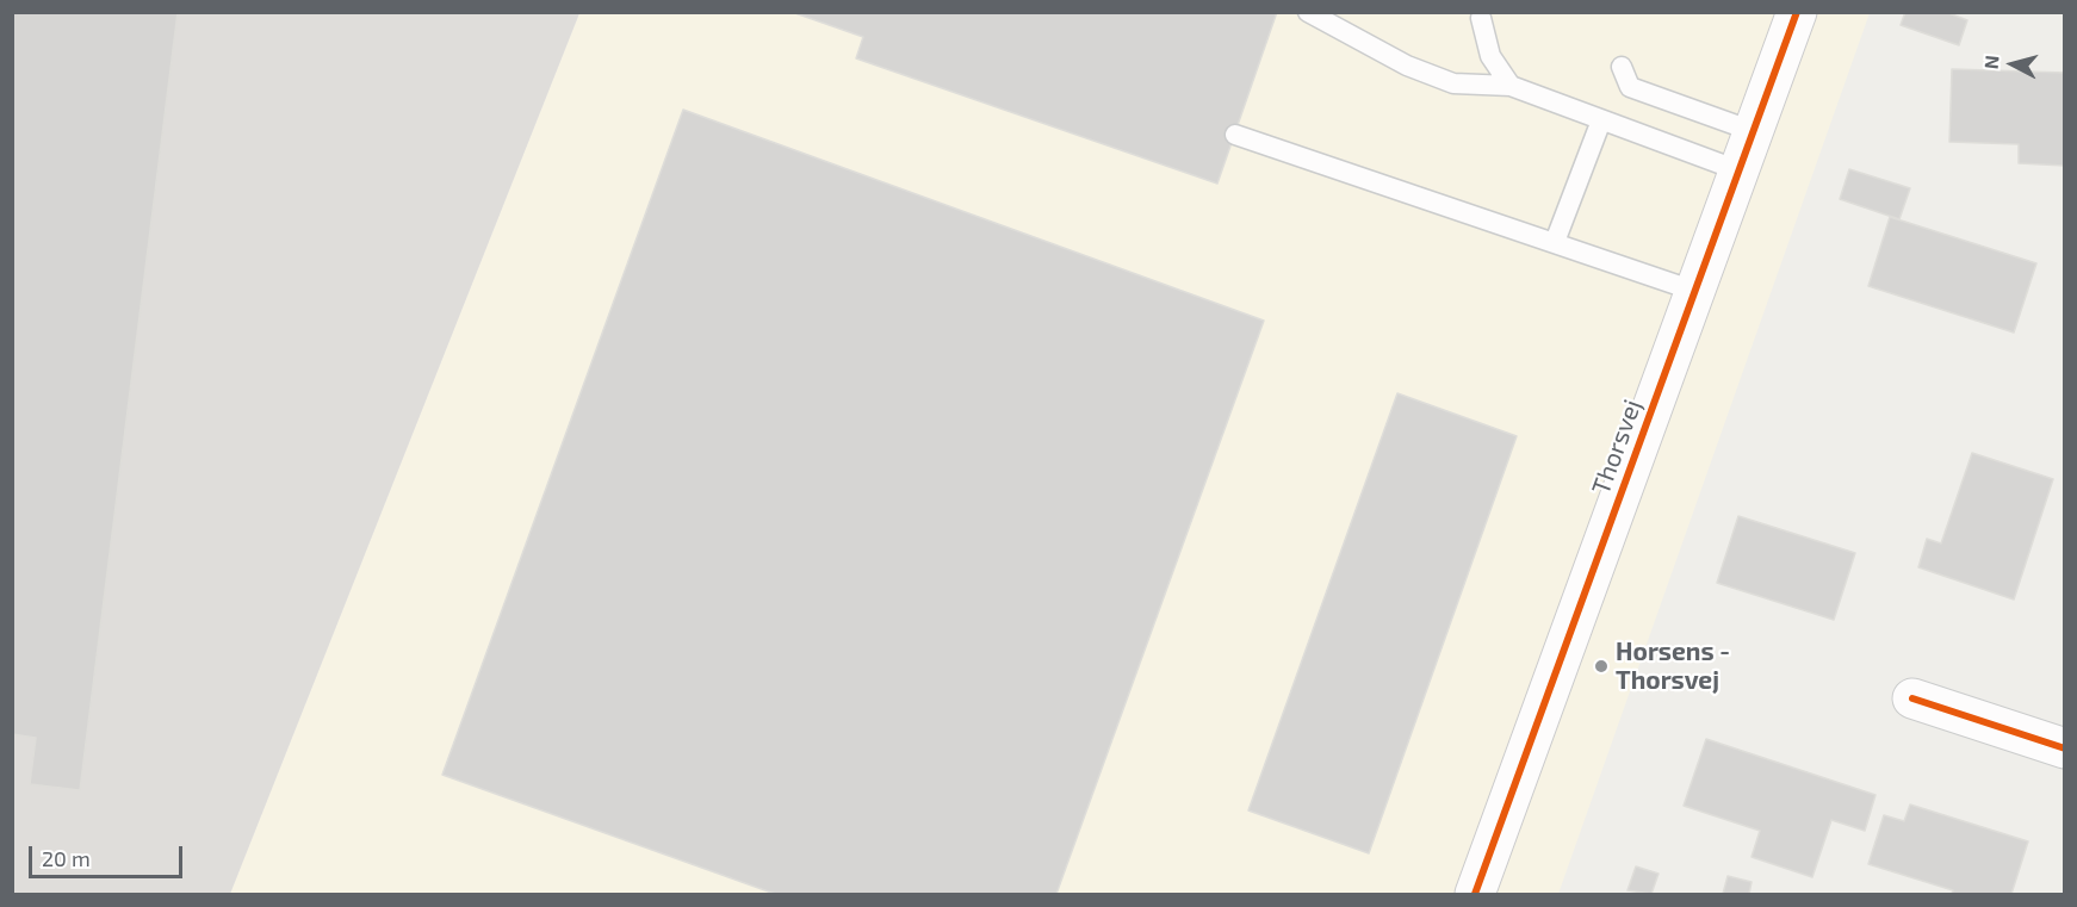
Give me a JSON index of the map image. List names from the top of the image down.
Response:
{
  "streets": {
    "street": ["Thorsvej"]
  },
  "places": ["Horsens - Thorsvej"],
  "scale_bar": "20 m",
  "north": "left"
}
